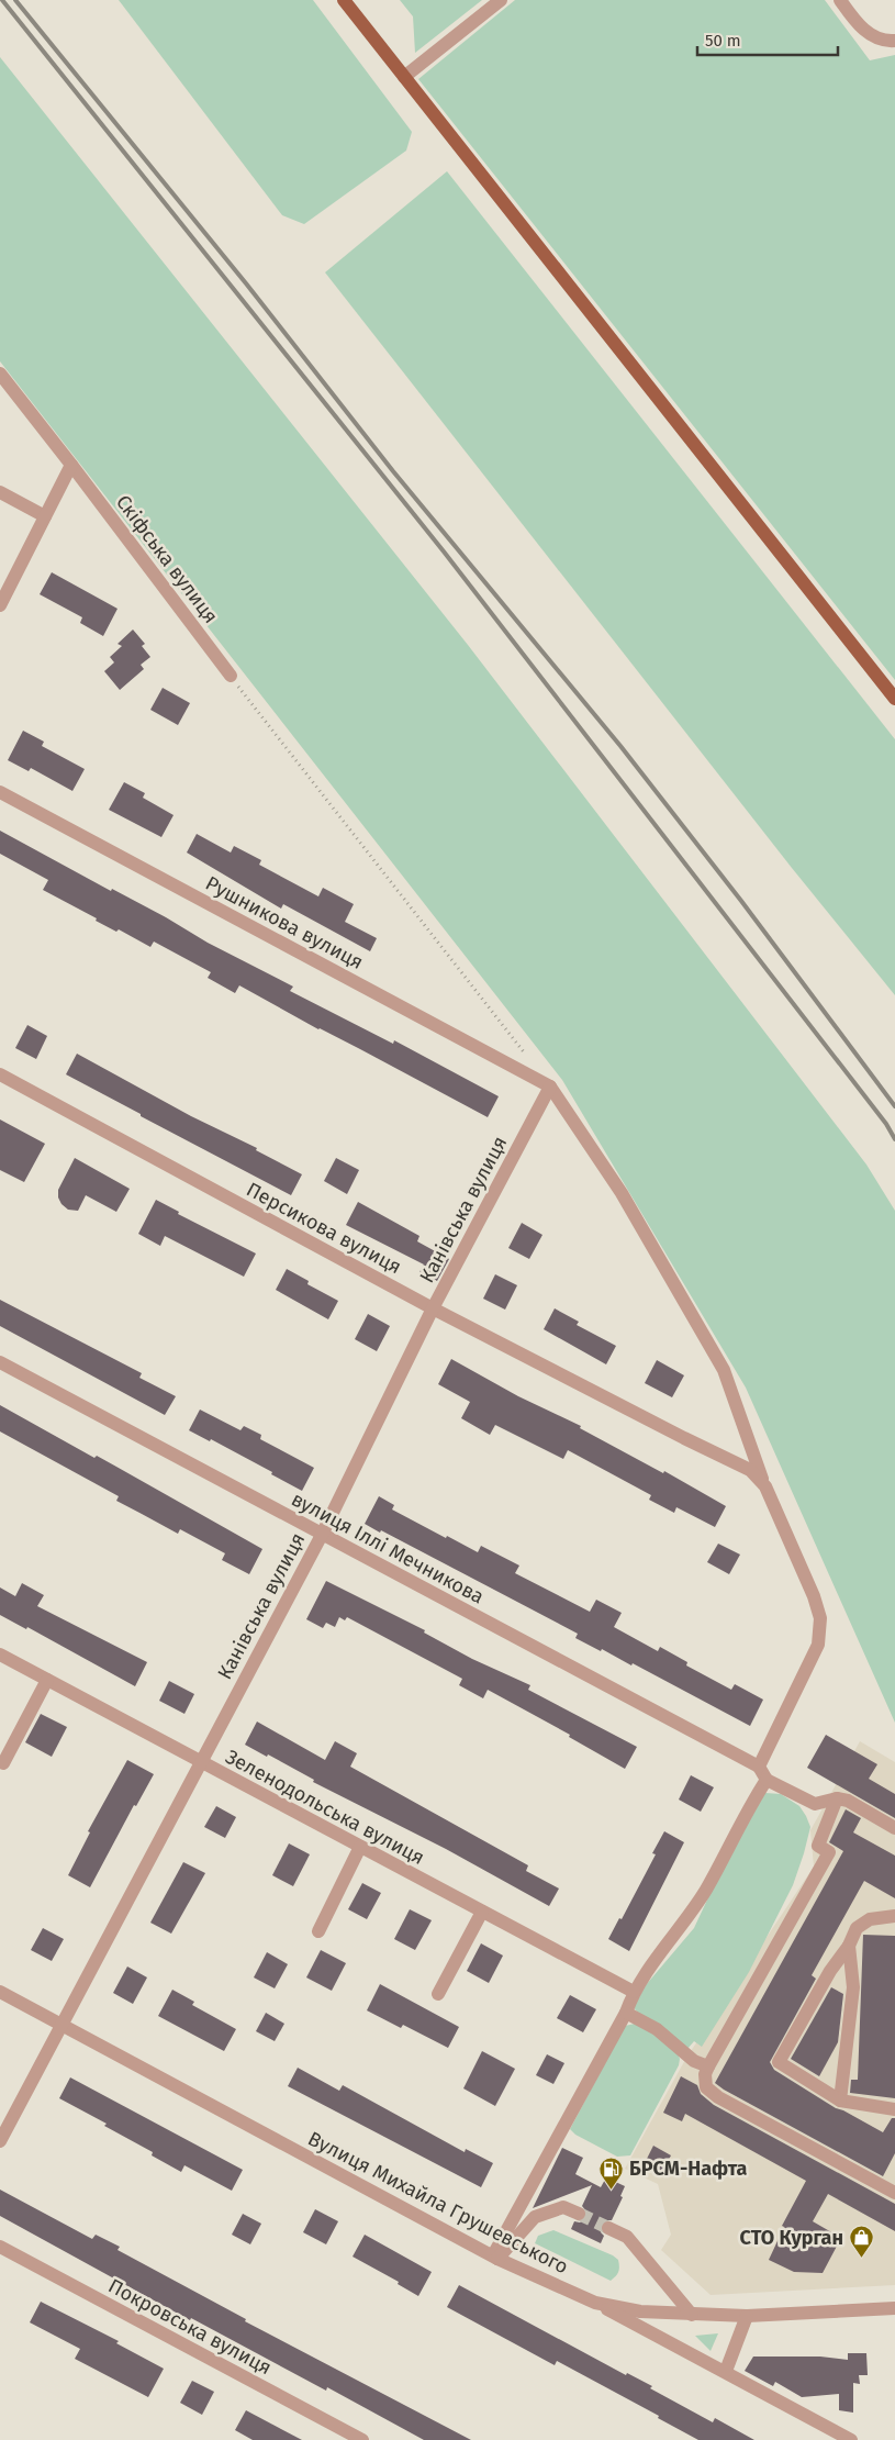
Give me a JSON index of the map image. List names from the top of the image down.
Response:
{
  "streets": {
    "street": [
      "Скіфська вулиця",
      "Рушникова вулиця",
      "Канівська вулиця",
      "Персикова вулиця",
      "вулиця Іллі Мечникова",
      "Зеленодольська вулиця",
      "Вулиця Михайла Грушевського",
      "Покровська вулиця"
    ]
  },
  "crossings": [
    ["Рушникова вулиця", "Канівська вулиця"],
    ["Канівська вулиця", "Персикова вулиця"],
    ["Канівська вулиця", "вулиця Іллі Мечникова"],
    ["Канівська вулиця", "Зеленодольська вулиця"],
    ["Канівська вулиця", "Вулиця Михайла Грушевського"]
  ],
  "places": {
    "fuel station": ["БРСМ-Нафта"],
    "shop": ["СТО Курган"]
  },
  "scale_bar": "50 m"
}
